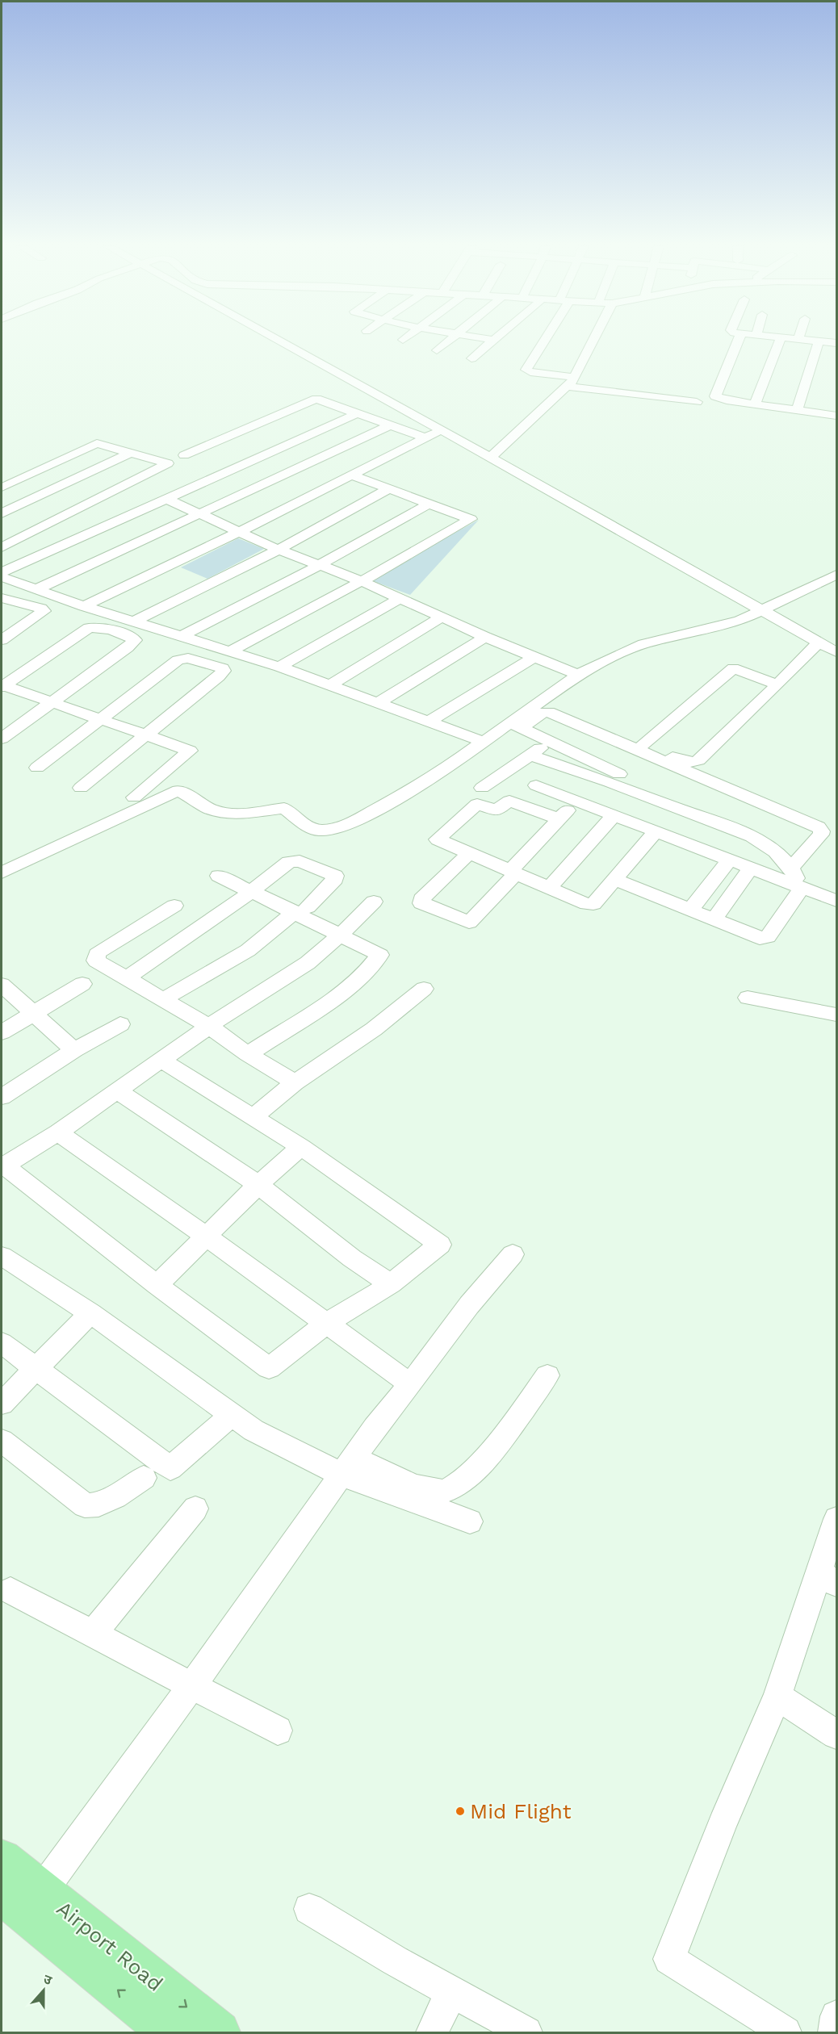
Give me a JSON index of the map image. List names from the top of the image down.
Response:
{
  "streets": {
    "main road": ["Airport Road"]
  },
  "places": ["Mid Flight"],
  "north": "top"
}
